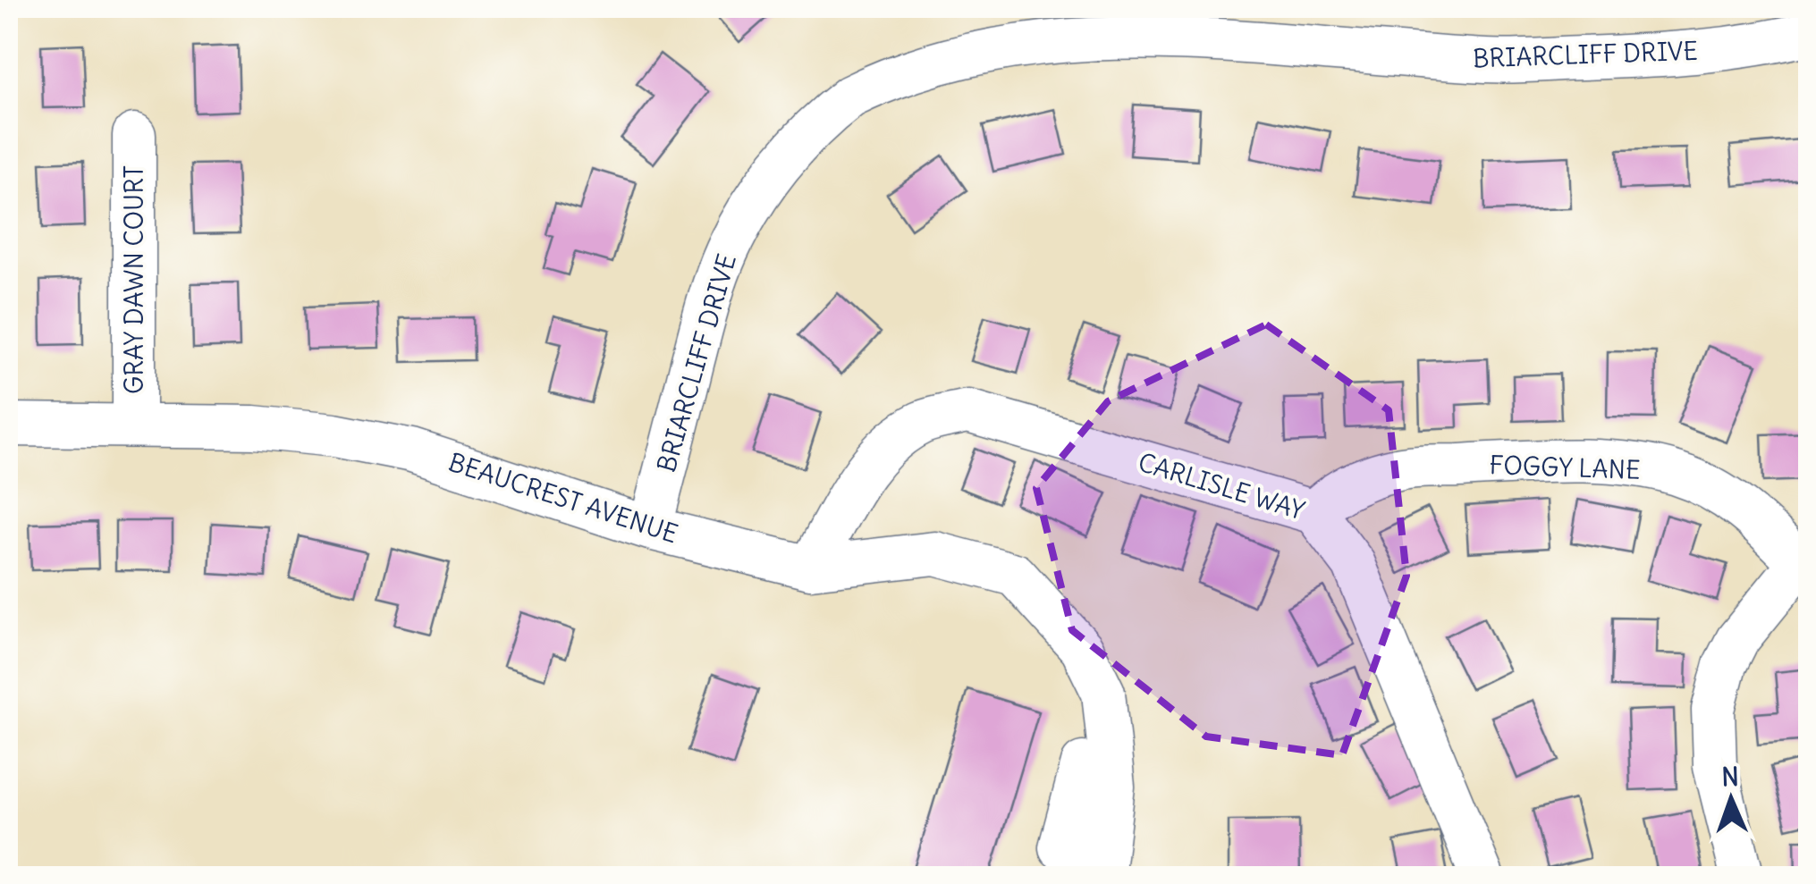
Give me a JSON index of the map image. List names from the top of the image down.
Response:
{
  "streets": {
    "street": [
      "BRIARCLIFF DRIVE",
      "GRAY DAWN COURT",
      "FOGGY LANE",
      "CARLISLE WAY",
      "BEAUCREST AVENUE"
    ]
  },
  "crossings": [
    ["BRIARCLIFF DRIVE", "BEAUCREST AVENUE"],
    ["GRAY DAWN COURT", "BEAUCREST AVENUE"],
    ["FOGGY LANE", "CARLISLE WAY"],
    ["CARLISLE WAY", "BEAUCREST AVENUE"]
  ],
  "north": "top"
}
